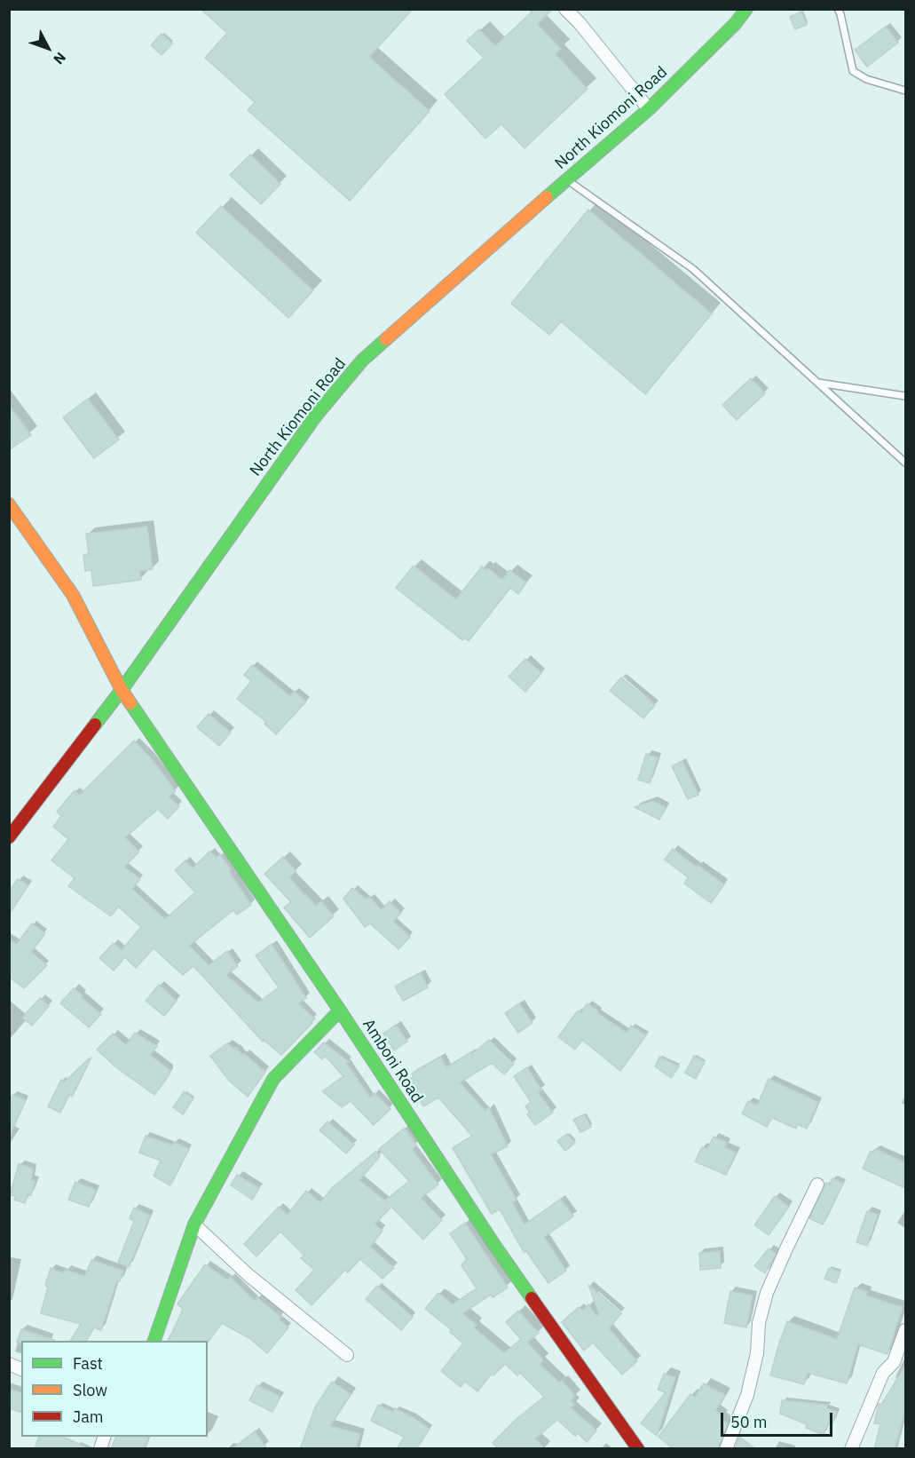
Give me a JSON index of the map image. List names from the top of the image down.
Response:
{
  "streets": {
    "street": ["North Kiomoni Road", "Amboni Road"]
  },
  "crossings": [
    ["North Kiomoni Road", "Amboni Road"]
  ],
  "legend": ["Fast", "Slow", "Jam"],
  "scale_bar": "50 m",
  "north": "bottom right"
}
